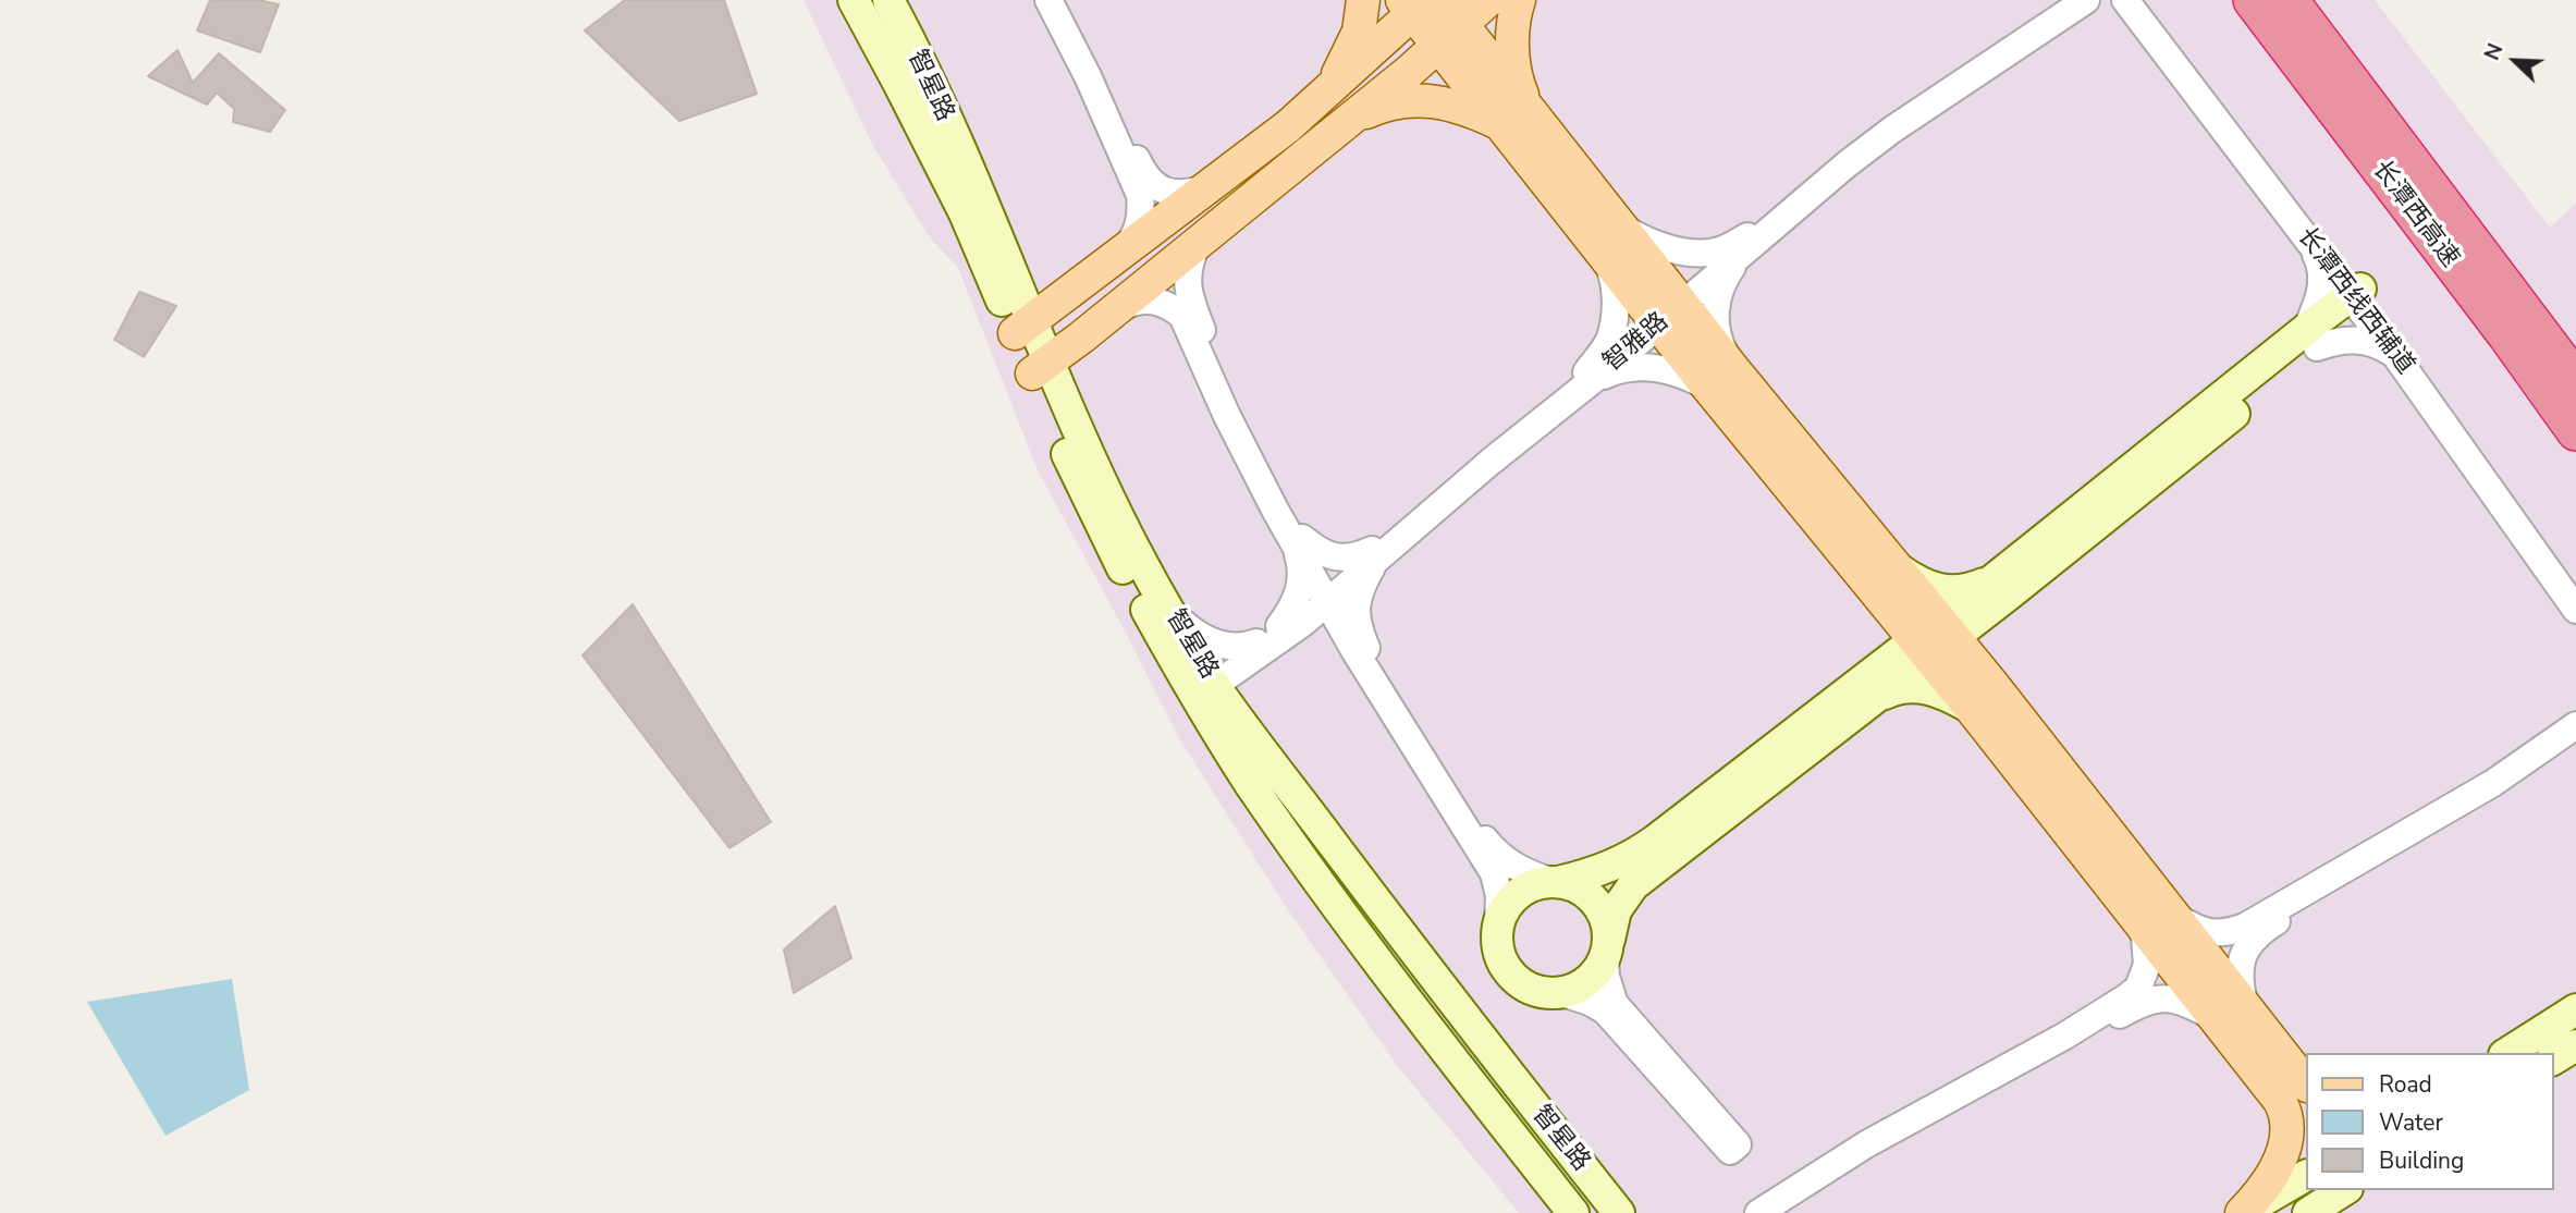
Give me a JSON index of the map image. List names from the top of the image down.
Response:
{
  "streets": {
    "highway": ["长潭西高速"],
    "main road": ["智星路"],
    "street": ["长潭西线西辅道", "智雅路"]
  },
  "crossings": [
    ["智星路", "智雅路"]
  ],
  "legend": ["Road", "Water", "Building"],
  "north": "top left"
}
